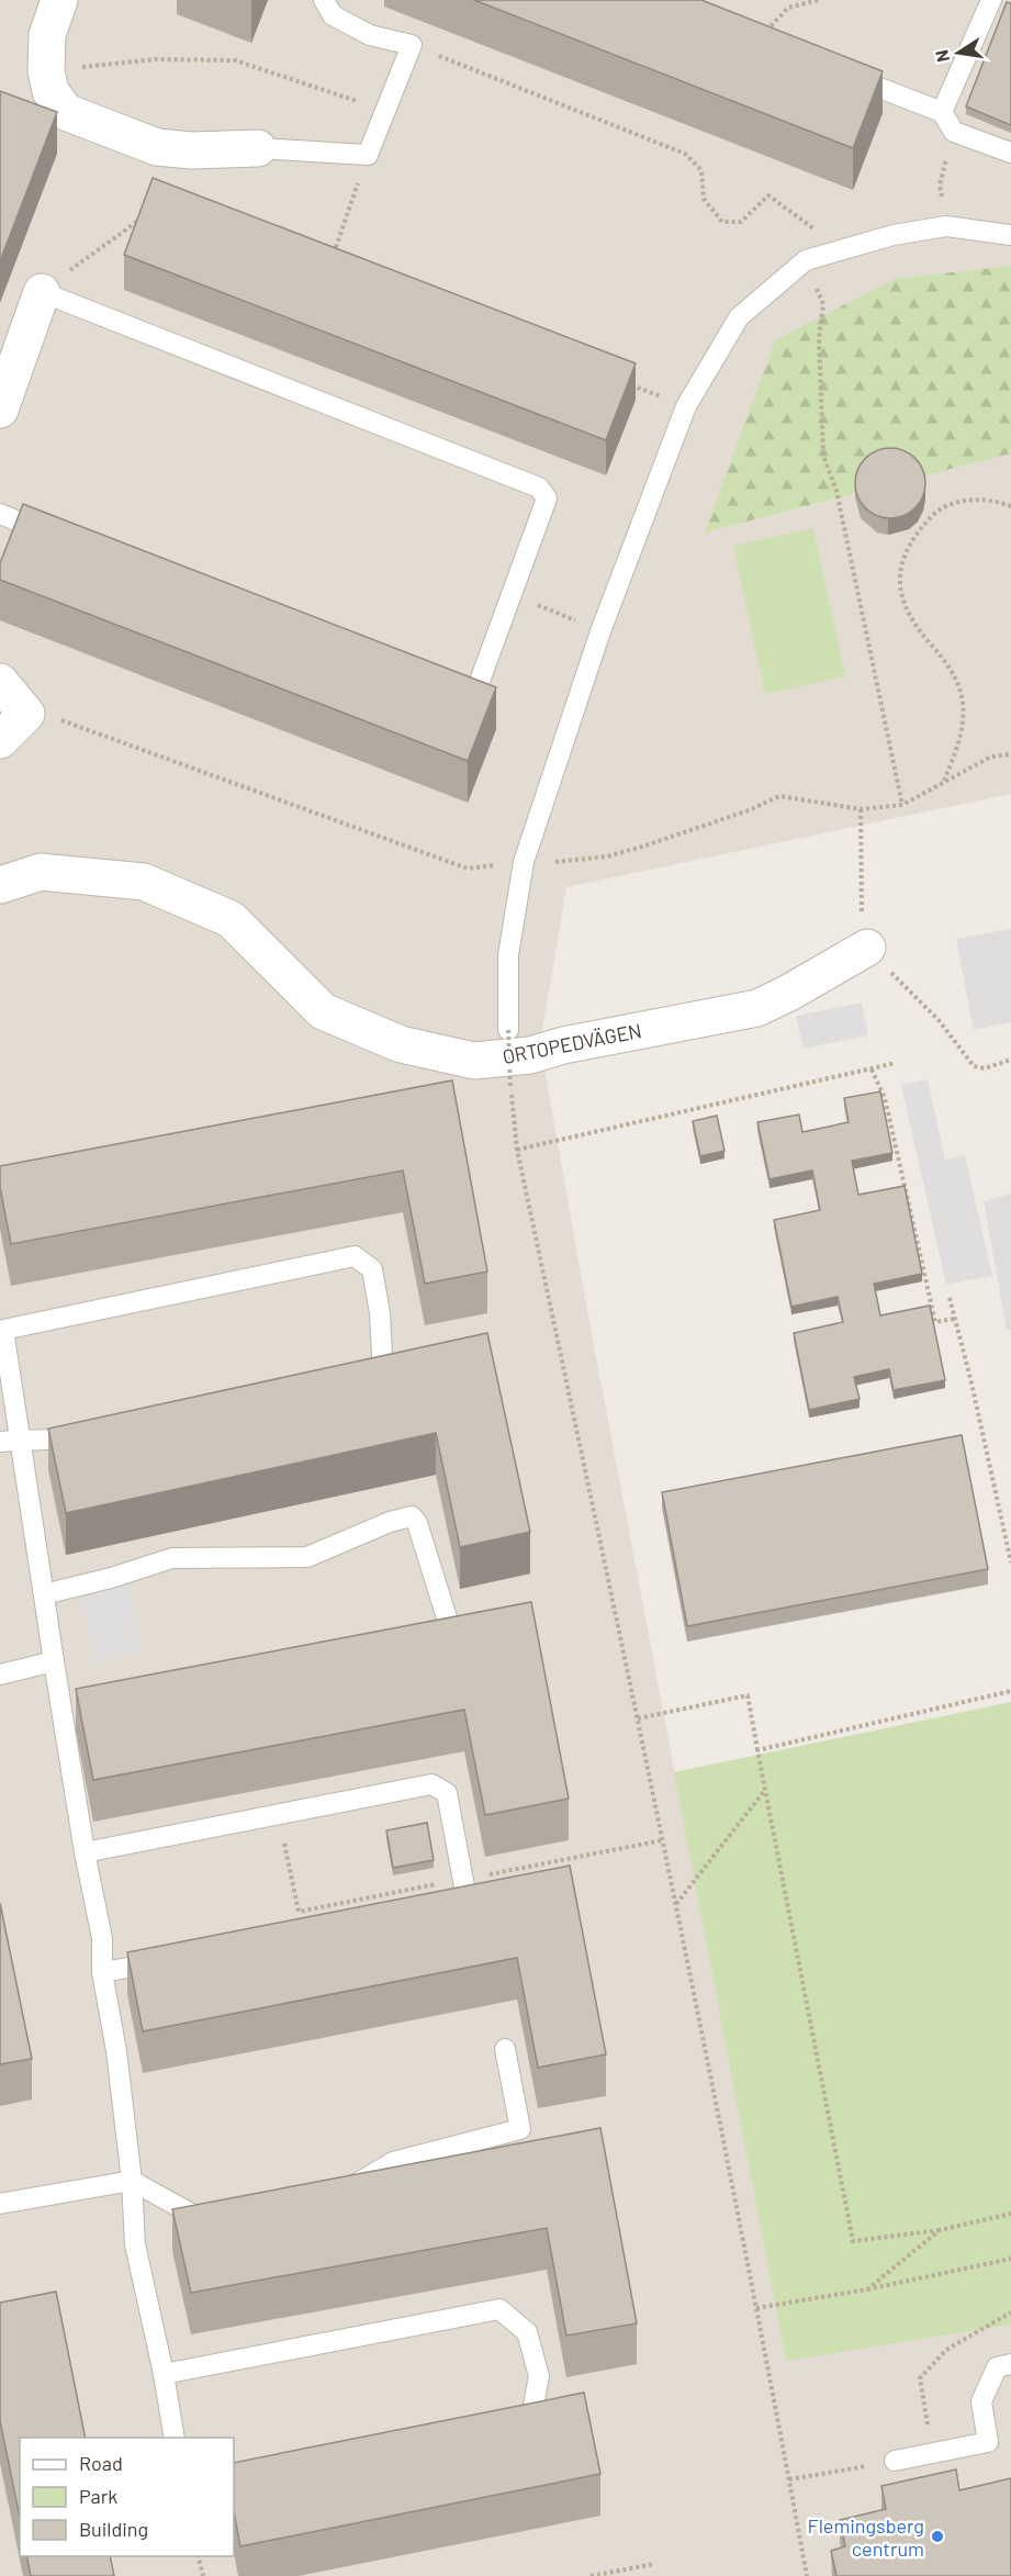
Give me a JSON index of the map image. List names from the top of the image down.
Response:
{
  "streets": {
    "street": ["ORTOPEDVÄGEN"]
  },
  "places": ["Flemingsberg centrum"],
  "legend": ["Road", "Park", "Building"],
  "north": "left"
}
